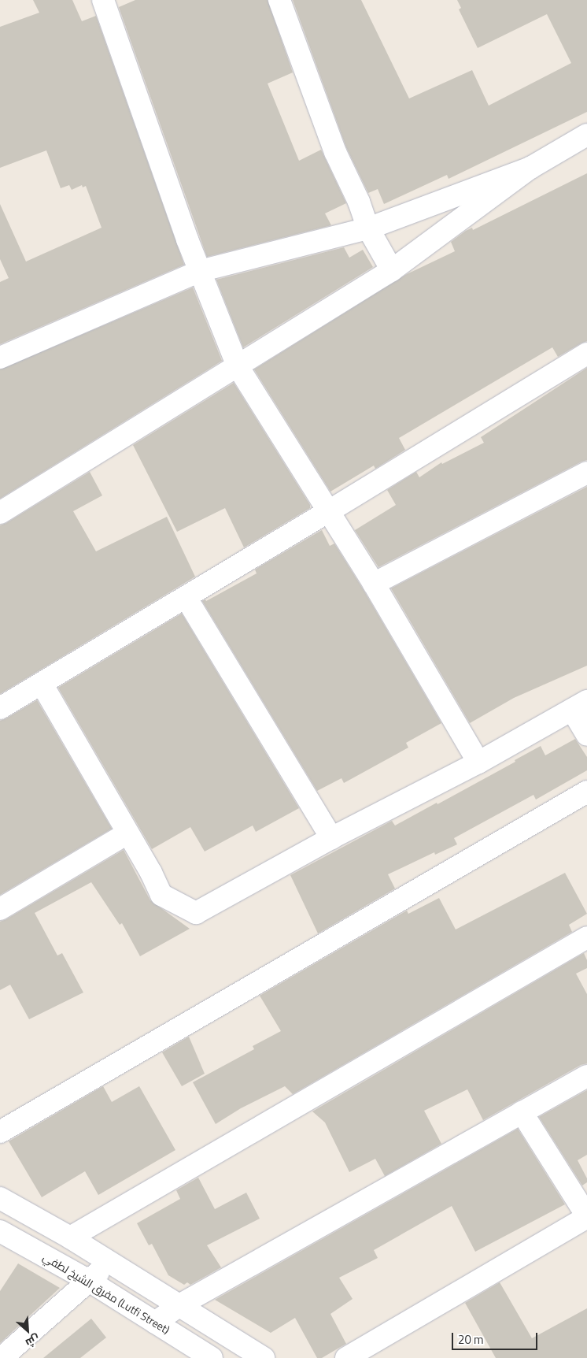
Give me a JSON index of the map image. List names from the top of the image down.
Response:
{
  "streets": {
    "street": ["مفرق الشيخ لطفي (Lutfi Street)"]
  },
  "scale_bar": "20 m",
  "north": "bottom right"
}
